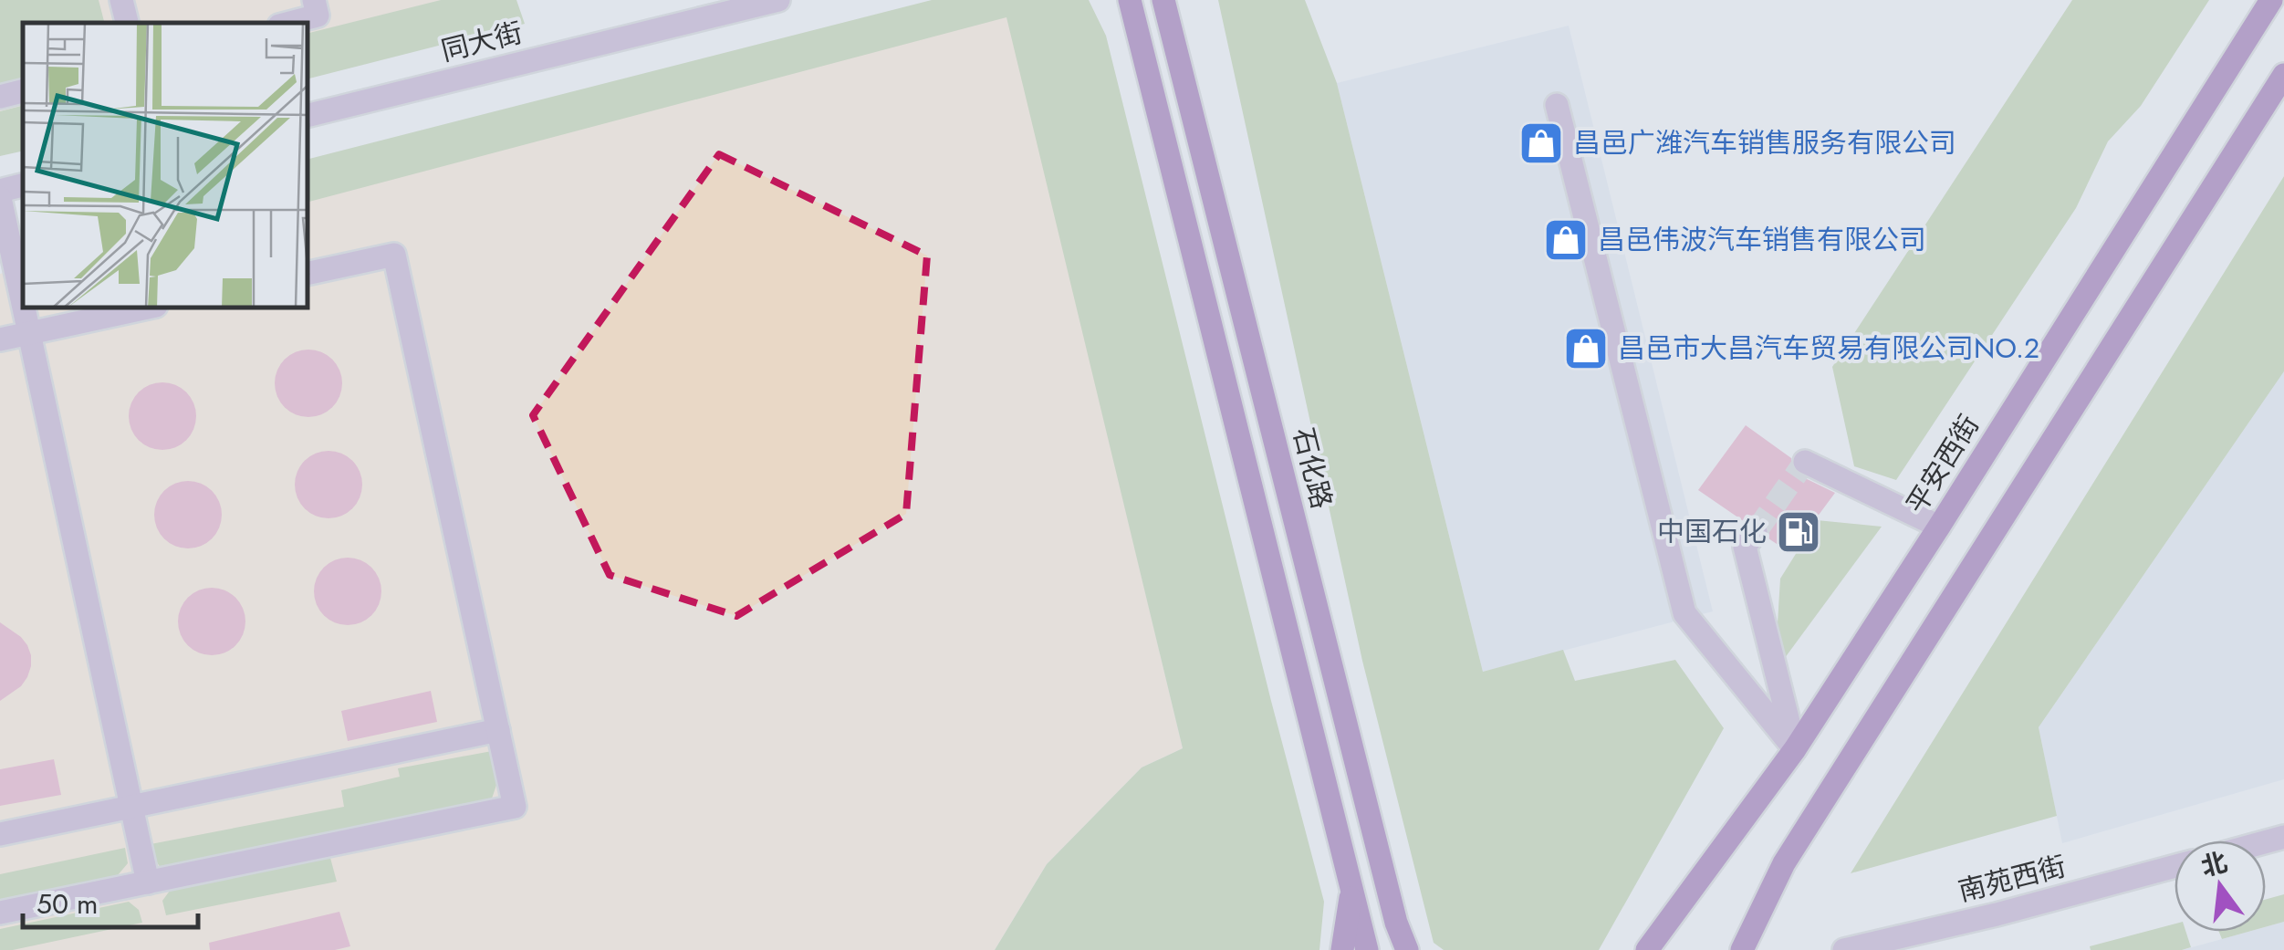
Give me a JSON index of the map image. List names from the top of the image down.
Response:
{
  "streets": {
    "main road": ["平安西街", "石化路"],
    "street": ["同大街", "南苑西街"]
  },
  "places": {
    "shop": ["昌邑广潍汽车销售服务有限公司", "昌邑伟波汽车销售有限公司", "昌邑市大昌汽车贸易有限公司NO.2"],
    "fuel station": ["中国石化"]
  },
  "scale_bar": "50 m",
  "north": "top"
}
